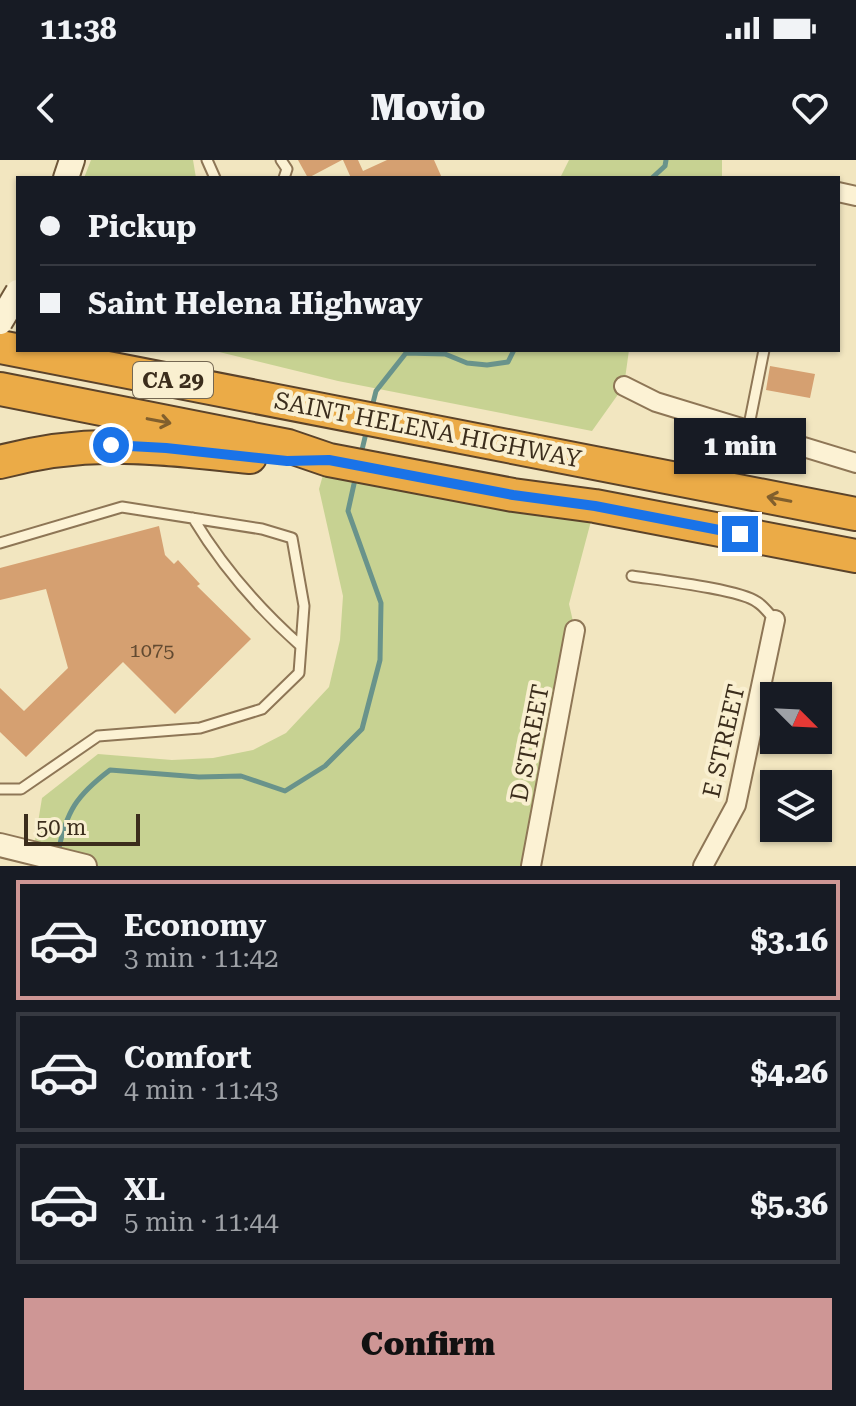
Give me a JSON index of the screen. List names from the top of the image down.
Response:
{
  "streets": {
    "highway": ["CA 29", "SAINT HELENA HIGHWAY"],
    "street": ["E STREET", "D STREET"]
  },
  "house_numbers": ["1075"],
  "scale_bar": "50 m",
  "north": "bottom right",
  "page": {
    "status": "11:38",
    "header": "Movio",
    "banner": ["Pickup", "Saint Helena Highway"],
    "bubble": "1 min",
    "scale": "50 m",
    "list": [
      {
        "name": "Economy",
        "note": "3 min · 11:42",
        "value": "$3.16"
      },
      {
        "name": "Comfort",
        "note": "4 min · 11:43",
        "value": "$4.26"
      },
      {
        "name": "XL",
        "note": "5 min · 11:44",
        "value": "$5.36"
      }
    ],
    "buttons": "Confirm"
  }
}
